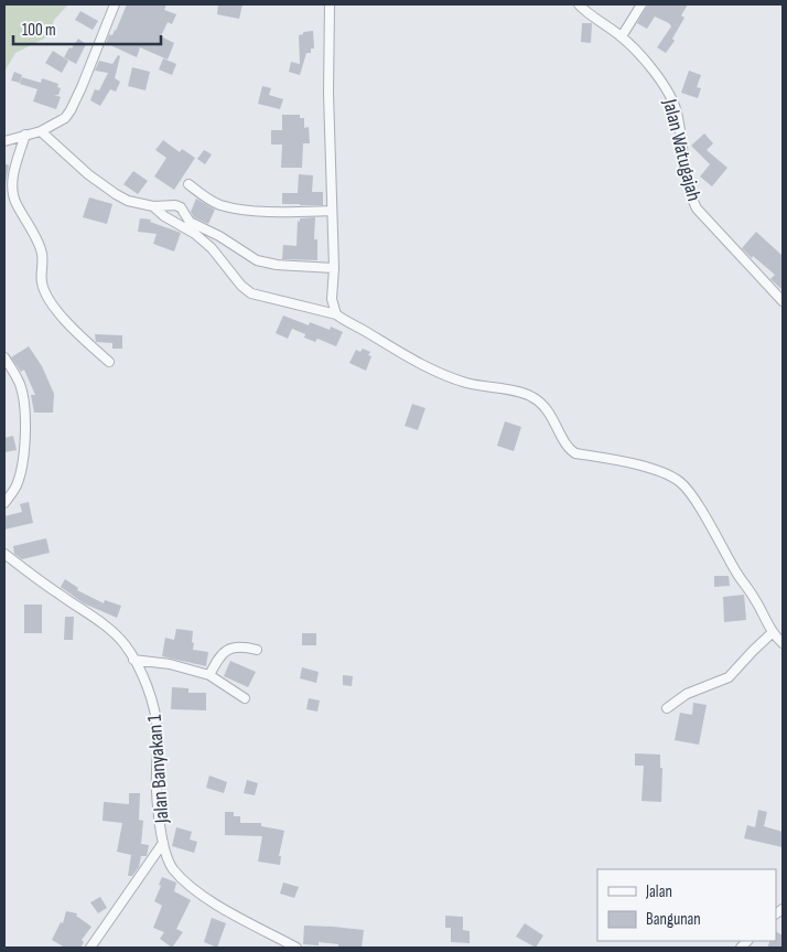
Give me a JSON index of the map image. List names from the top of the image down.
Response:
{
  "streets": {
    "street": ["Jalan Watugajah", "Jalan Banyakan 1"]
  },
  "legend": ["Jalan", "Bangunan"],
  "scale_bar": "100 m"
}
